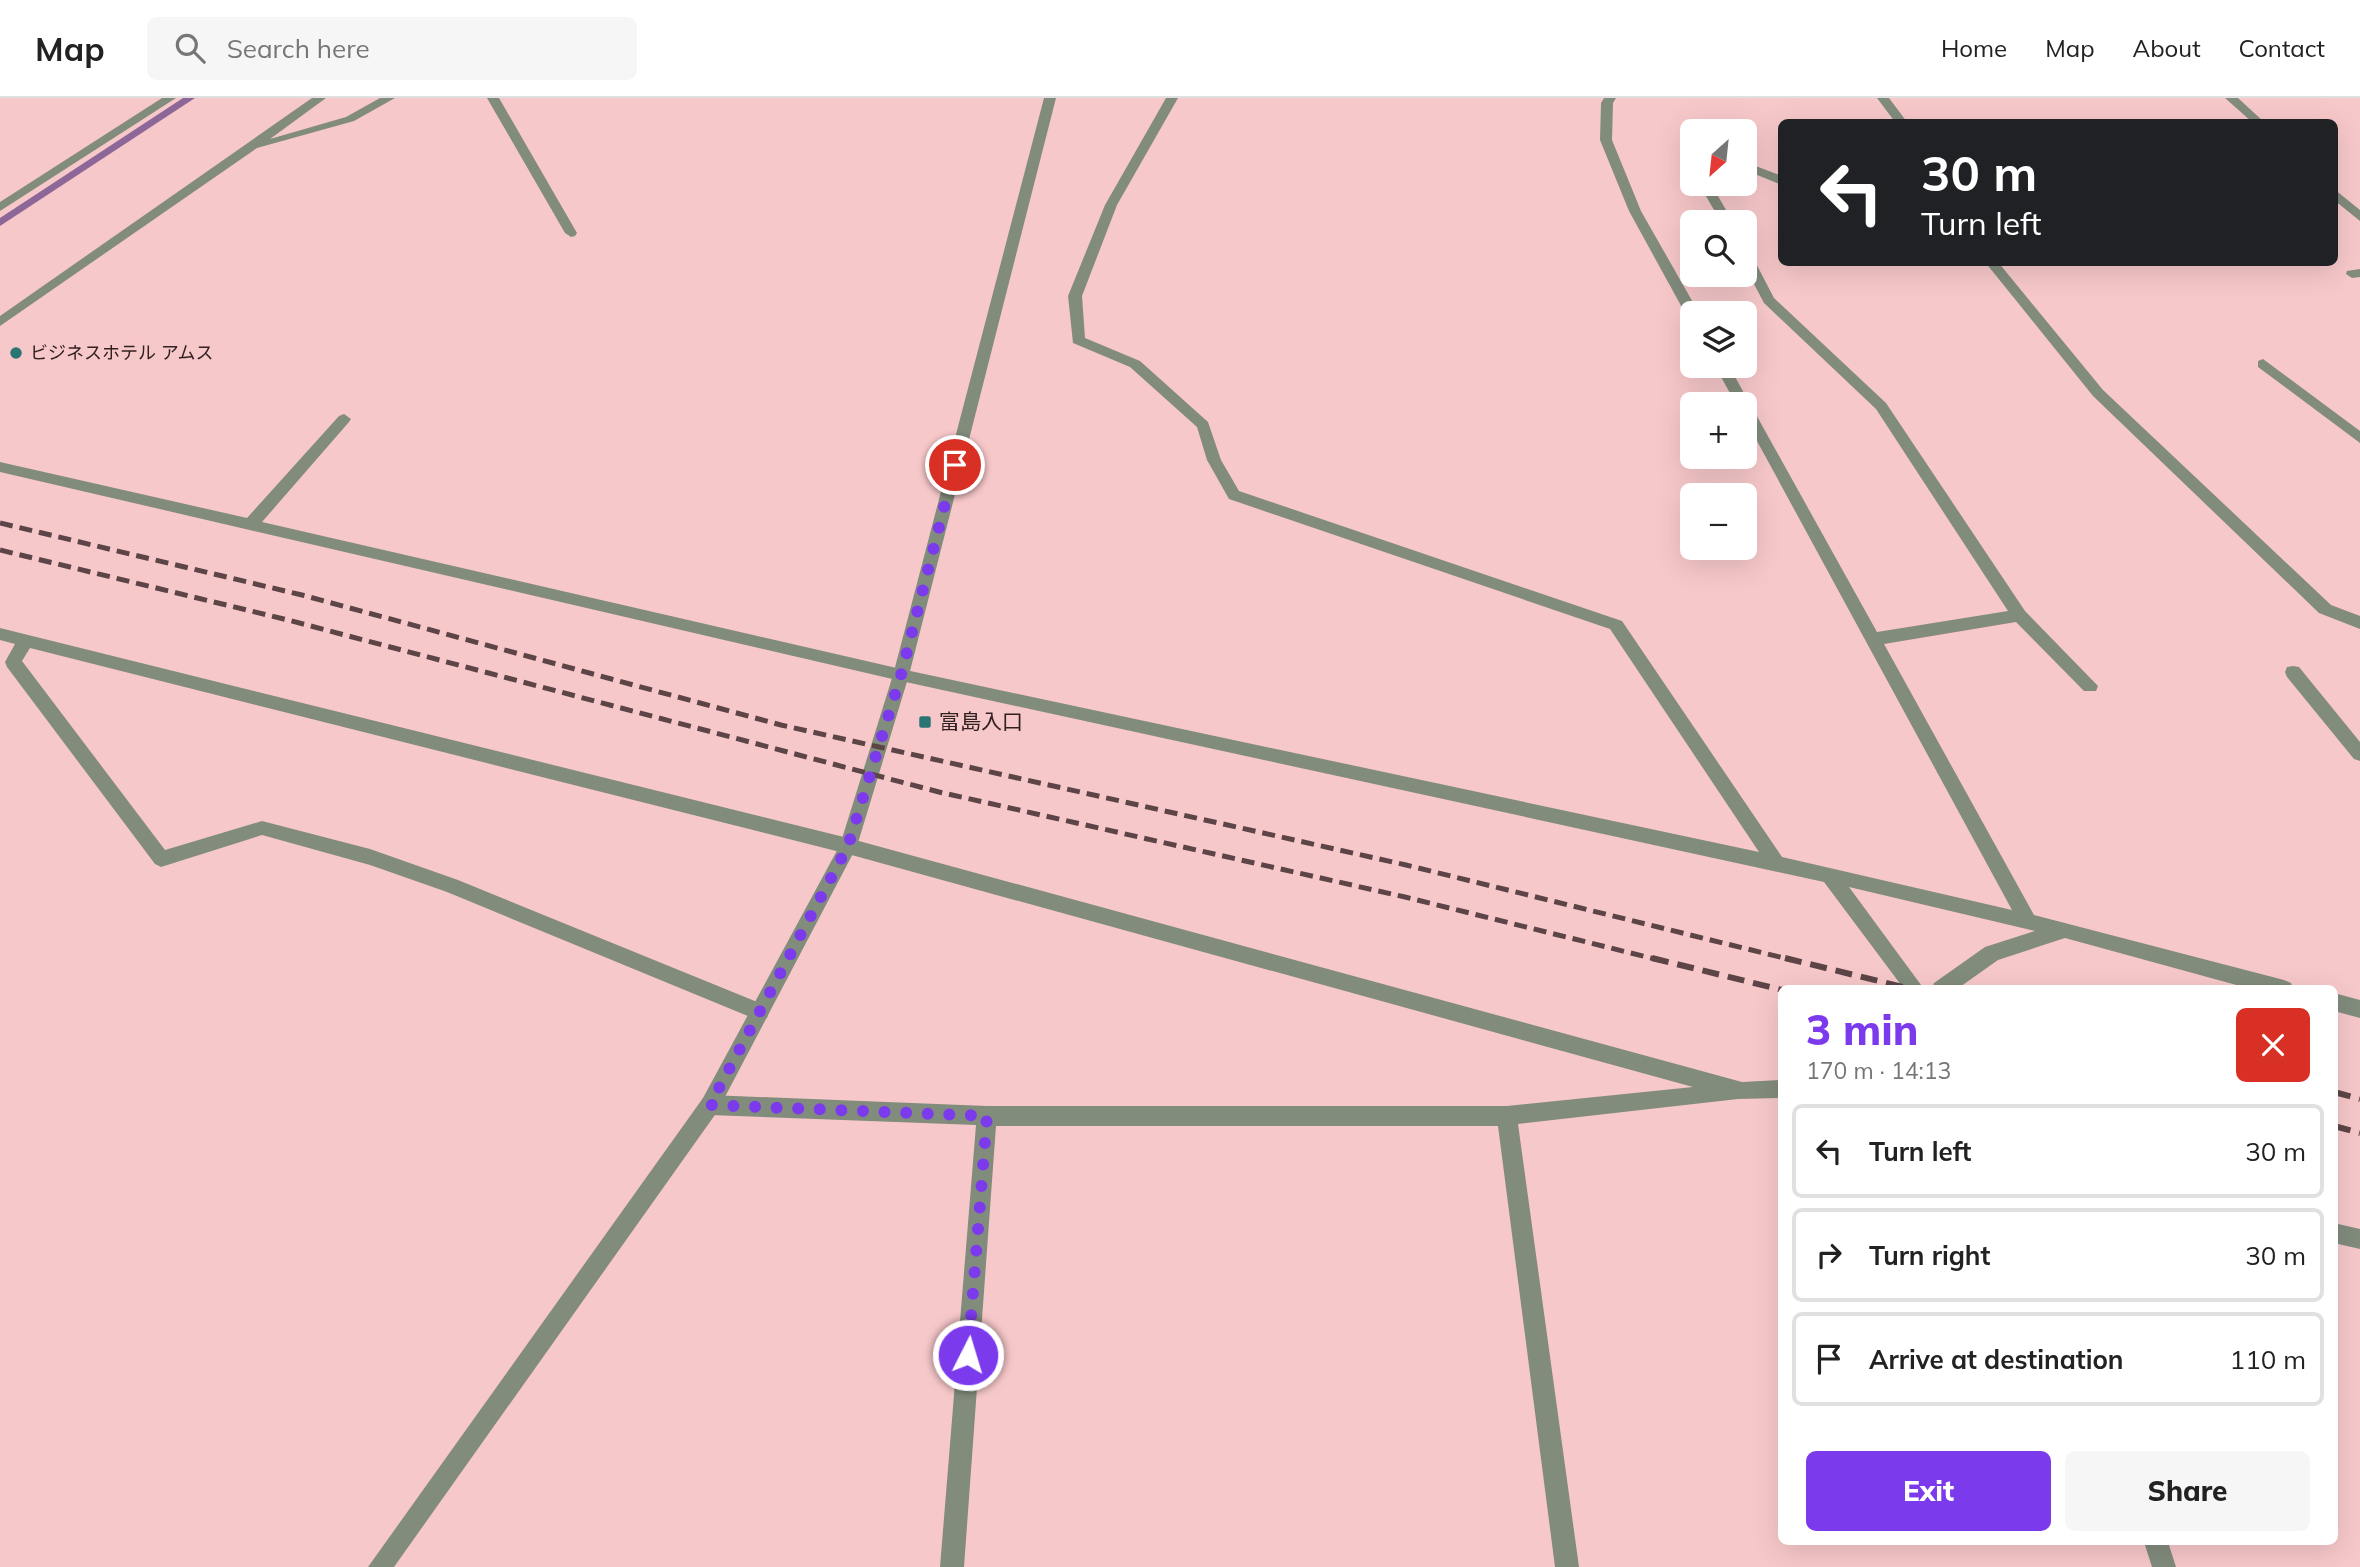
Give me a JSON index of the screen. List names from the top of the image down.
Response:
{
  "places": {
    "other": ["ビジネスホテル アムス"],
    "transit": ["富島入口"]
  },
  "north": "bottom left",
  "page": {
    "header": "Map",
    "search": "Search here",
    "nav": [
      "Home",
      "Map",
      "About",
      "Contact"
    ],
    "map_buttons": ["+", "−"],
    "turn": ["30 m", "Turn left"],
    "heading": ["3 min", "170 m · 14:13"],
    "list": [
      {
        "name": "Turn left",
        "value": "30 m"
      },
      {
        "name": "Turn right",
        "value": "30 m"
      },
      {
        "name": "Arrive at destination",
        "value": "110 m"
      }
    ],
    "buttons": ["Exit", "Share"]
  }
}
